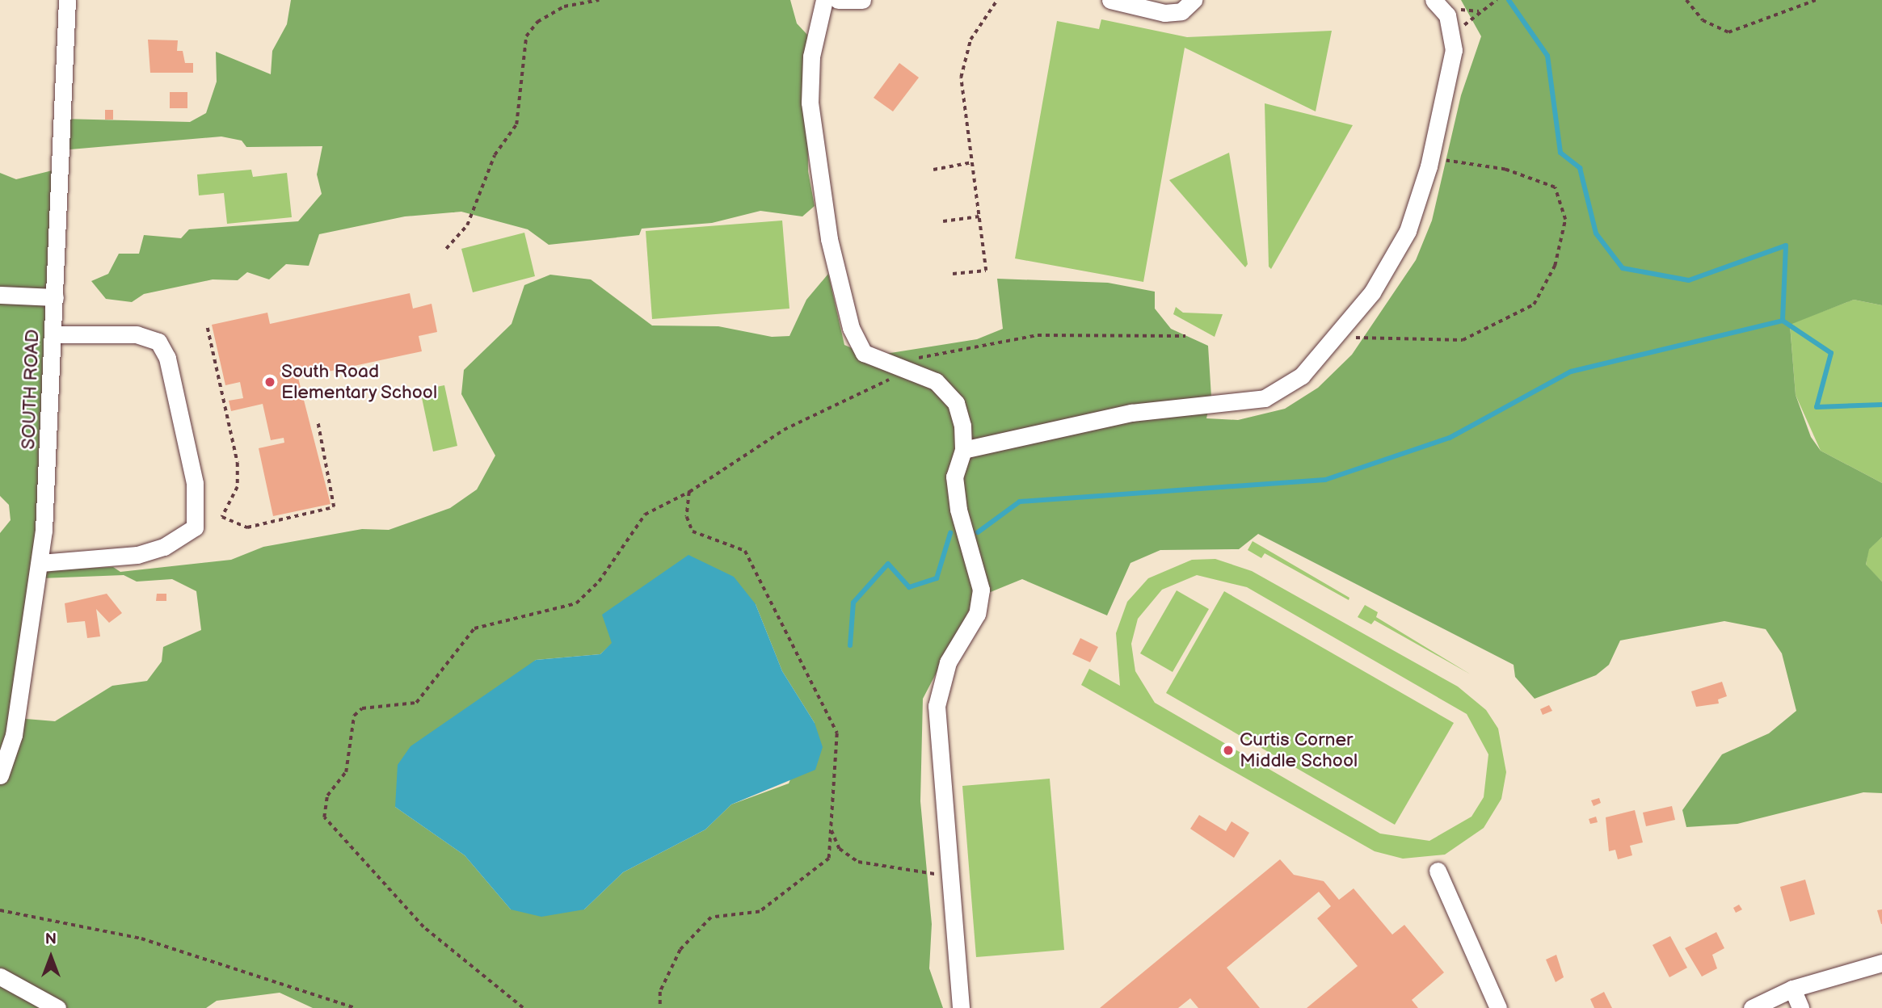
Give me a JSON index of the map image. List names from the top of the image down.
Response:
{
  "streets": {
    "street": ["SOUTH ROAD"]
  },
  "places": ["South Road Elementary School", "Curtis Corner Middle School"],
  "north": "top"
}
